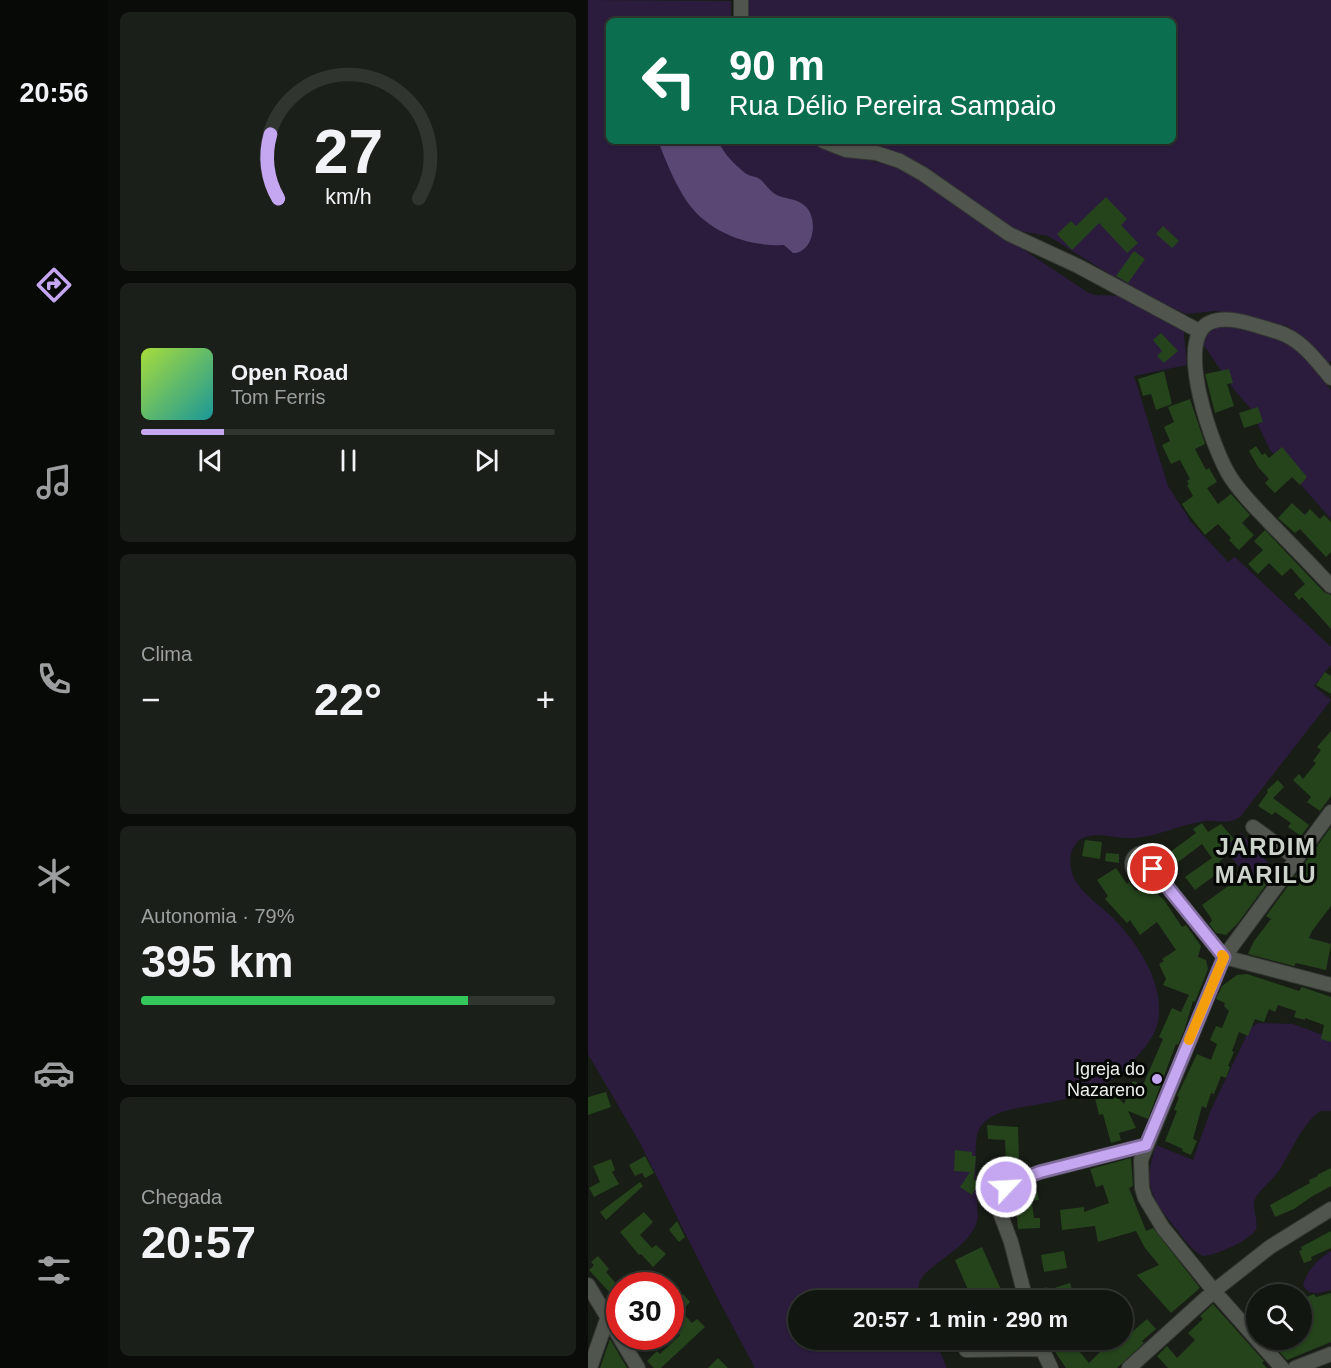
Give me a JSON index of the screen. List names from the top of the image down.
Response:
{
  "districts": ["JARDIM MARILU"],
  "places": ["Igreja do Nazareno"],
  "page": {
    "tabs": "20:56",
    "turn": ["90 m", "Rua Délio Pereira Sampaio"],
    "song": ["Open Road", "Tom Ferris"],
    "tile": [
      "Clima",
      ["Autonomia · 79%", "395 km"],
      ["Chegada", "20:57"]
    ],
    "heat": ["−", "22°", "+"],
    "limit": "30",
    "trip": "20:57 · 1 min · 290 m",
    "gauge": ["27", "km/h"]
  }
}
